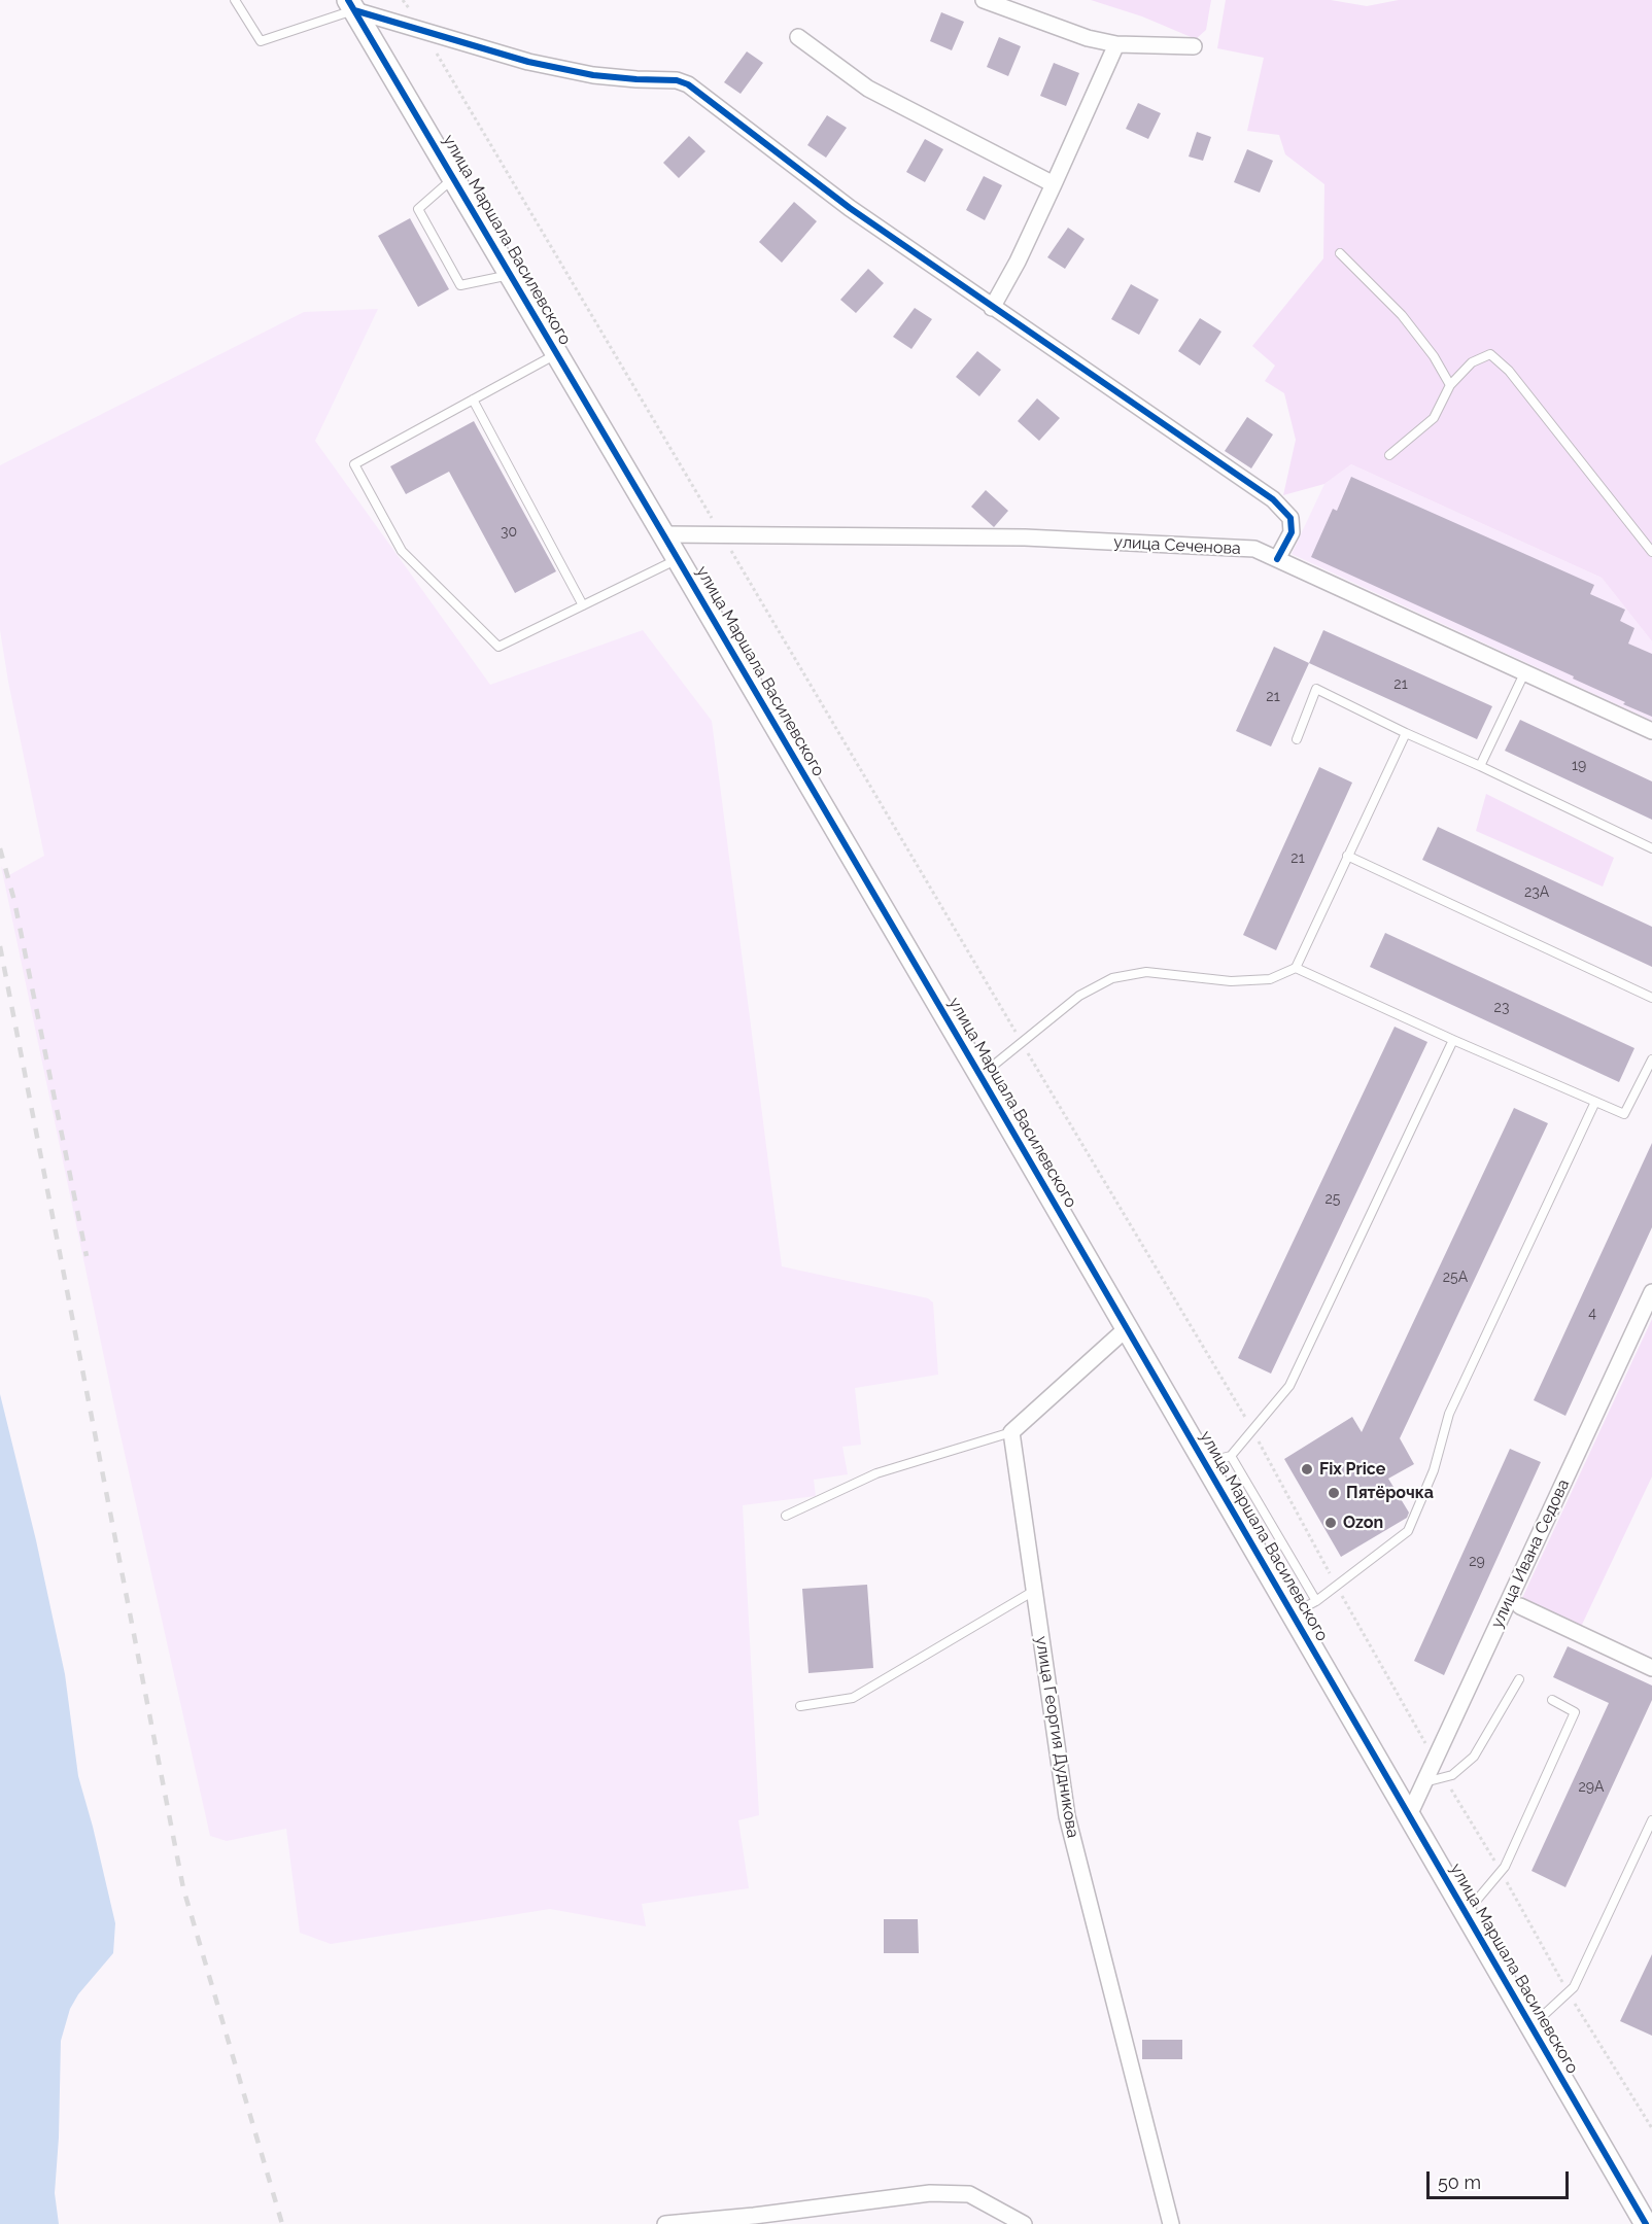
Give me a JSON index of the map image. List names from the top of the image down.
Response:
{
  "streets": {
    "street": [
      "улица Маршала Василевского",
      "улица Сеченова",
      "улица Ивана Седова",
      "улица Георгия Дудникова"
    ]
  },
  "crossings": [
    ["улица Маршала Василевского", "улица Сеченова"],
    ["улица Маршала Василевского", "улица Ивана Седова"]
  ],
  "places": ["Fix Price", "Пятёрочка", "Ozon"],
  "house_numbers": [
    "30",
    "21",
    "21",
    "19",
    "21",
    "23А",
    "23",
    "25",
    "25А",
    "4",
    "29",
    "29А"
  ],
  "scale_bar": "50 m"
}
